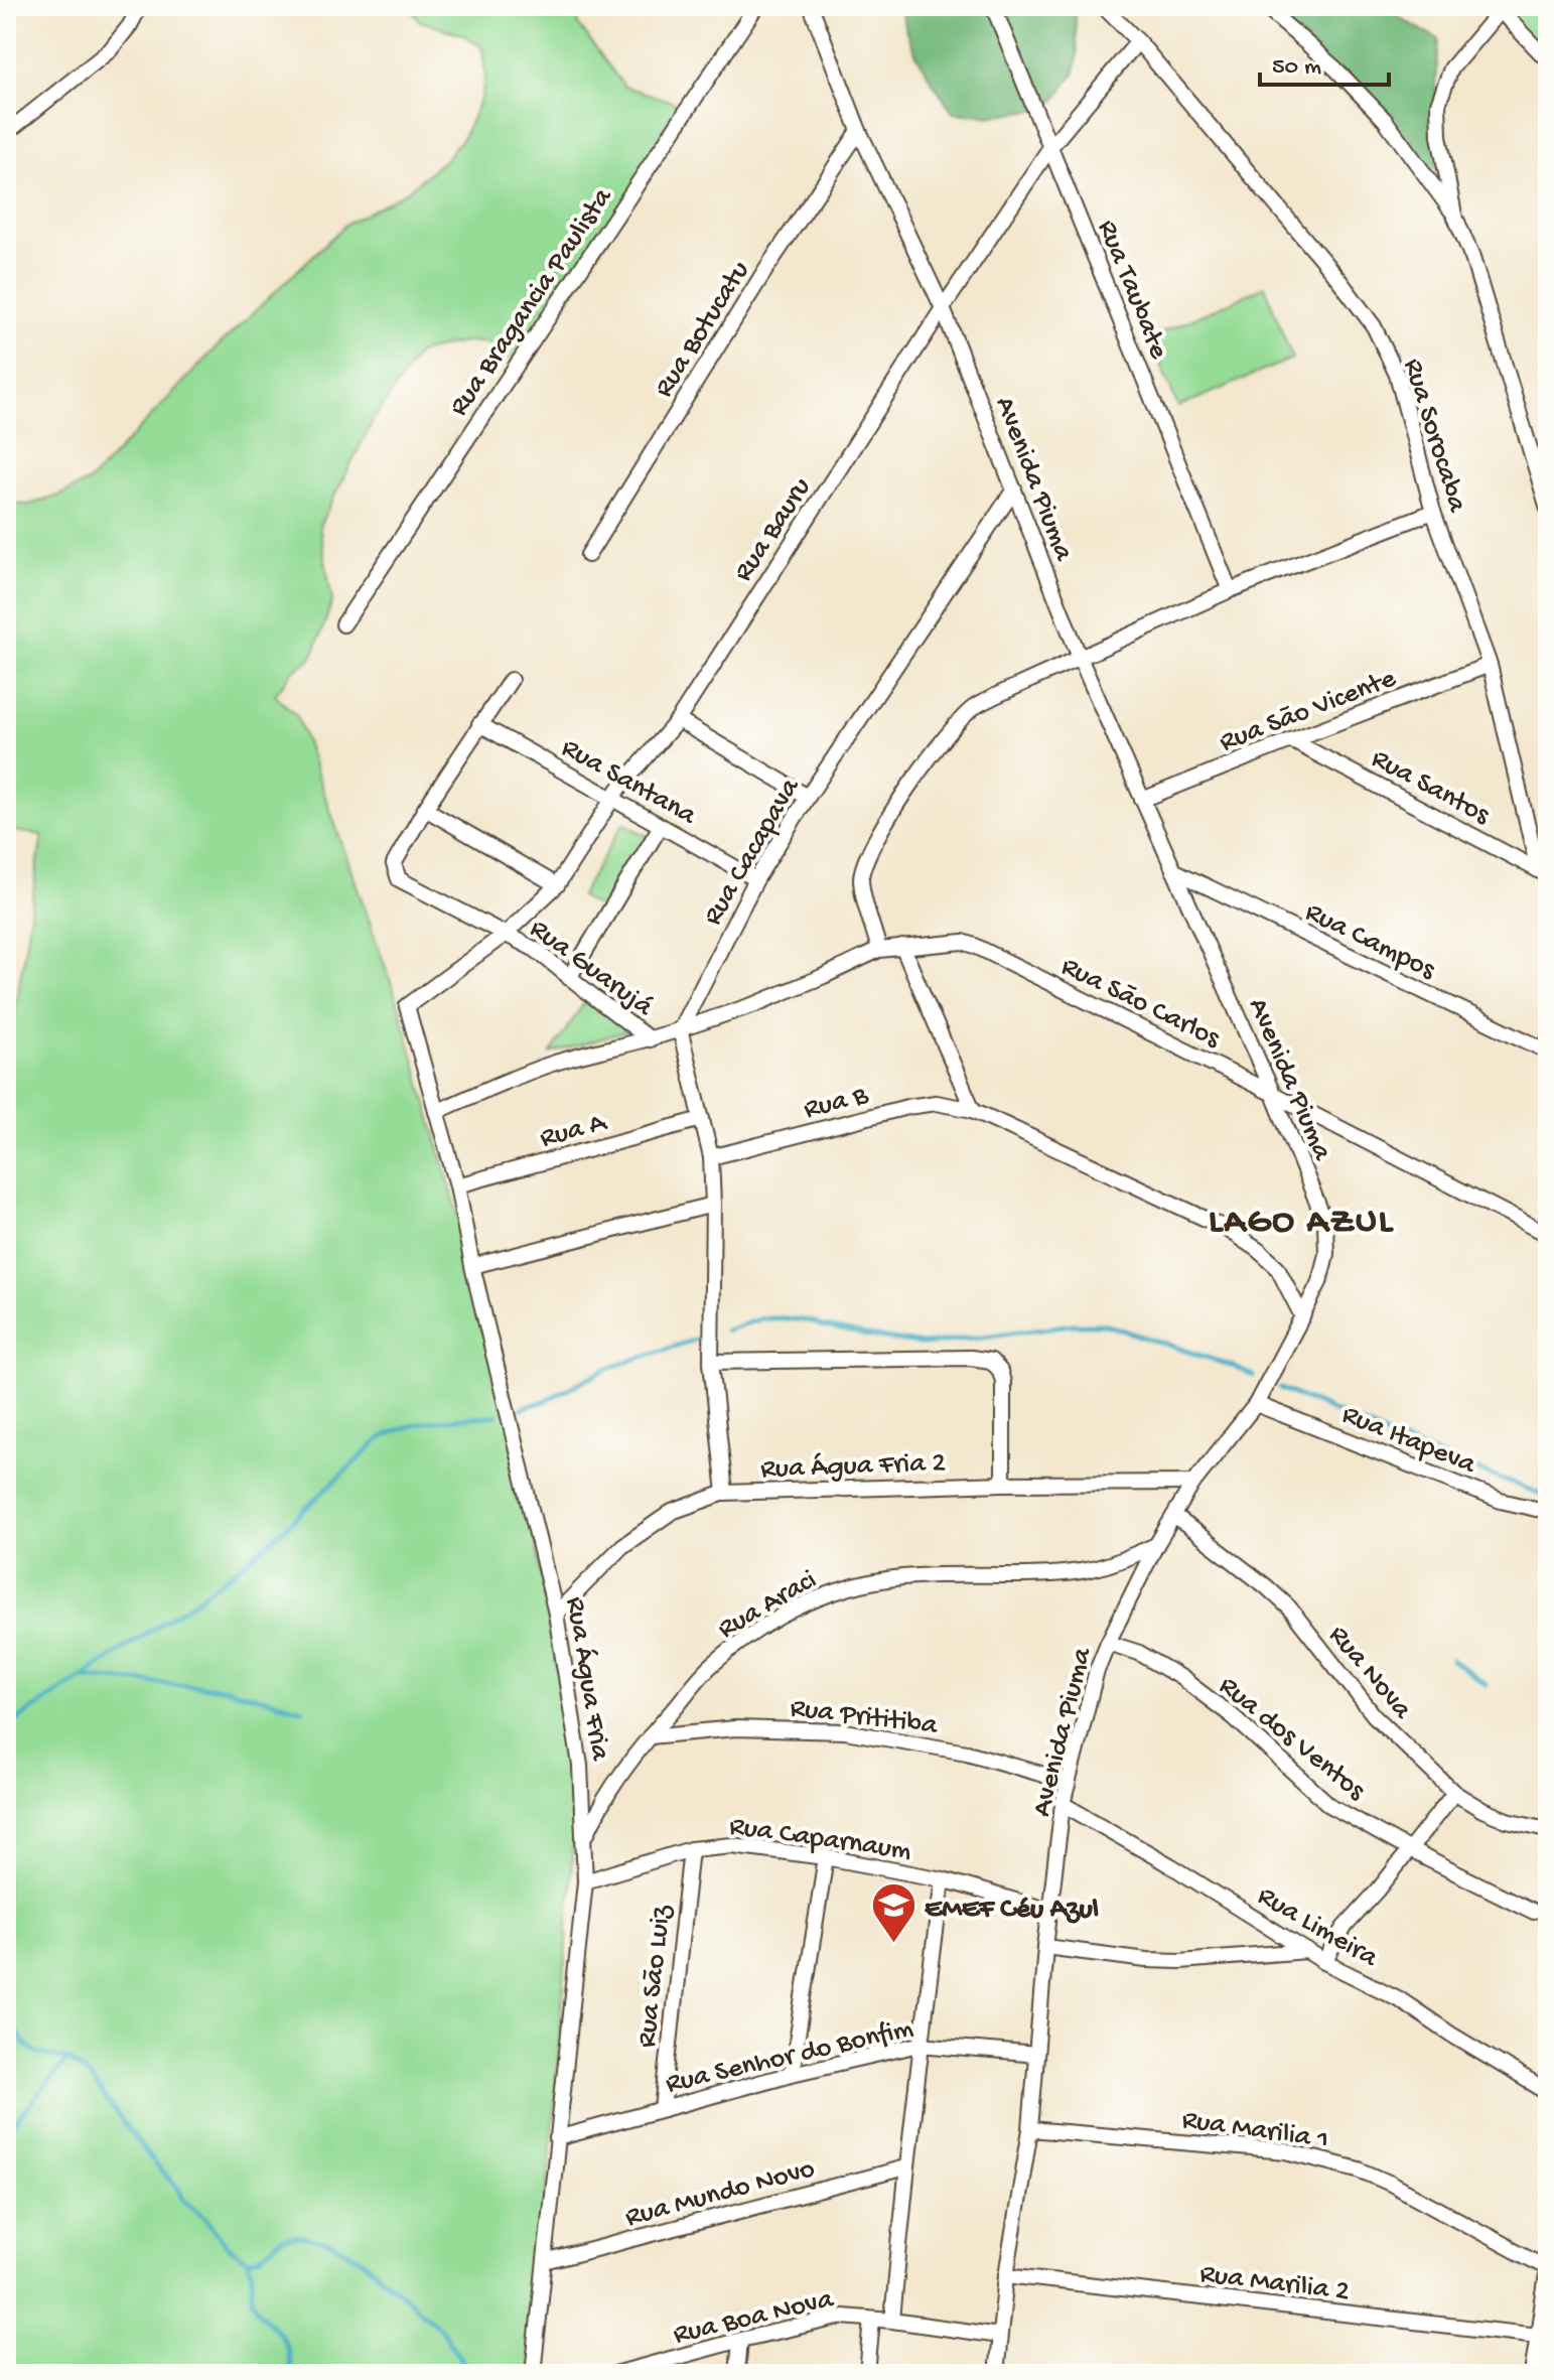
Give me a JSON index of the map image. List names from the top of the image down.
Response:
{
  "streets": {
    "street": [
      "Rua Taubate",
      "Rua Bragancia Paulista",
      "Rua Botucatu",
      "Rua Sorocaba",
      "Avenida Piuma",
      "Rua Bauru",
      "Rua São Vicente",
      "Rua Santana",
      "Rua Santos",
      "Rua Cacapava",
      "Rua Campos",
      "Rua Guarujá",
      "Rua São Carlos",
      "Rua B",
      "Rua A",
      "Rua Itapeva",
      "Rua Água Fria 2",
      "Rua Araci",
      "Rua Nova",
      "Rua Água Fria",
      "Rua Prititiba",
      "Rua dos Ventos",
      "Rua Caparnaum",
      "Rua Limeira",
      "Rua São Luiz",
      "Rua Senhor do Bonfim",
      "Rua Marilia 1",
      "Rua Mundo Novo",
      "Rua Marilia 2",
      "Rua Boa Nova"
    ]
  },
  "crossings": [
    ["Rua Taubate", "Rua Bauru"],
    ["Rua Botucatu", "Avenida Piuma"],
    ["Rua Sorocaba", "Rua Bauru"],
    ["Rua Sorocaba", "Rua São Vicente"],
    ["Rua Sorocaba", "Rua Santos"],
    ["Avenida Piuma", "Rua Bauru"],
    ["Avenida Piuma", "Rua São Vicente"],
    ["Avenida Piuma", "Rua Cacapava"],
    ["Avenida Piuma", "Rua Campos"],
    ["Avenida Piuma", "Rua São Carlos"],
    ["Avenida Piuma", "Rua B"],
    ["Avenida Piuma", "Rua Itapeva"],
    ["Avenida Piuma", "Rua Água Fria 2"],
    ["Avenida Piuma", "Rua Araci"],
    ["Avenida Piuma", "Rua Nova"],
    ["Avenida Piuma", "Rua Prititiba"],
    ["Avenida Piuma", "Rua dos Ventos"],
    ["Avenida Piuma", "Rua Caparnaum"],
    ["Avenida Piuma", "Rua Limeira"],
    ["Avenida Piuma", "Rua Senhor do Bonfim"],
    ["Avenida Piuma", "Rua Marilia 1"],
    ["Avenida Piuma", "Rua Marilia 2"],
    ["Avenida Piuma", "Rua Boa Nova"],
    ["Rua Bauru", "Rua Santana"],
    ["Rua Bauru", "Rua Guarujá"],
    ["Rua Bauru", "Rua Água Fria"],
    ["Rua São Vicente", "Rua Santos"],
    ["Rua Santana", "Rua Cacapava"],
    ["Rua A", "Rua Água Fria"],
    ["Rua Água Fria 2", "Rua Água Fria"],
    ["Rua Araci", "Rua Água Fria"],
    ["Rua Araci", "Rua Prititiba"],
    ["Rua Água Fria", "Rua Caparnaum"],
    ["Rua Água Fria", "Rua Senhor do Bonfim"],
    ["Rua Água Fria", "Rua Mundo Novo"],
    ["Rua Caparnaum", "Rua São Luiz"],
    ["Rua São Luiz", "Rua Senhor do Bonfim"]
  ],
  "districts": ["LAGO AZUL"],
  "places": {
    "school or university": ["EMEF Céu Azul"]
  },
  "scale_bar": "50 m"
}
